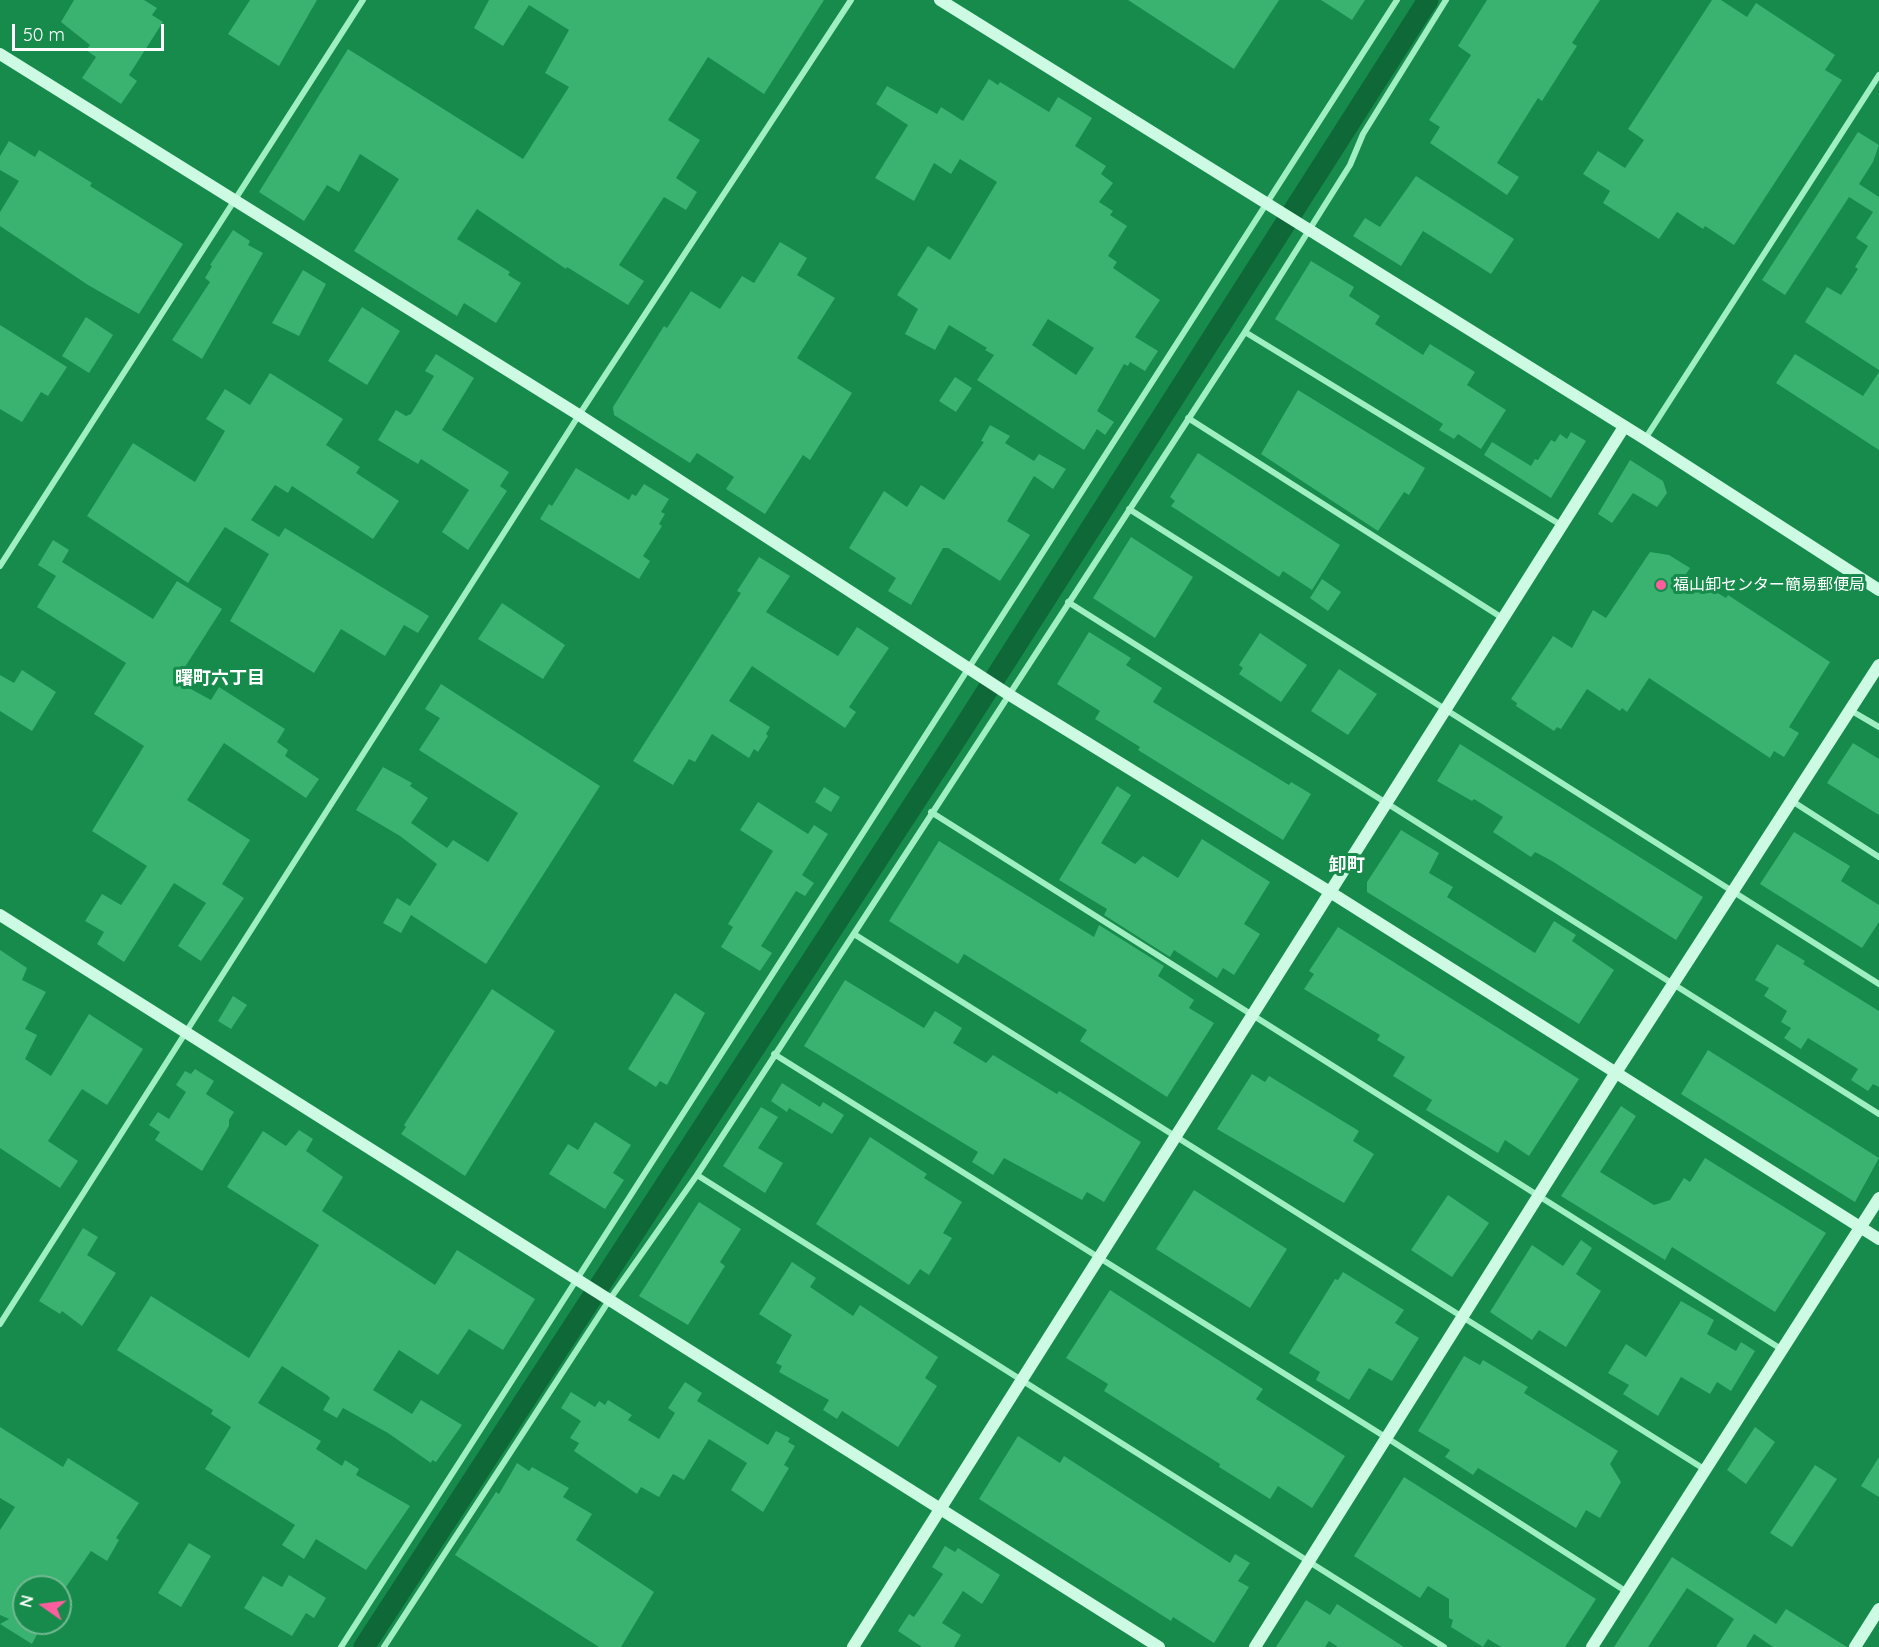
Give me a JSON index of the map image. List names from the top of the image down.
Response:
{
  "districts": ["曙町六丁目", "卸町"],
  "places": ["福山卸センター簡易郵便局"],
  "scale_bar": "50 m",
  "north": "left"
}
